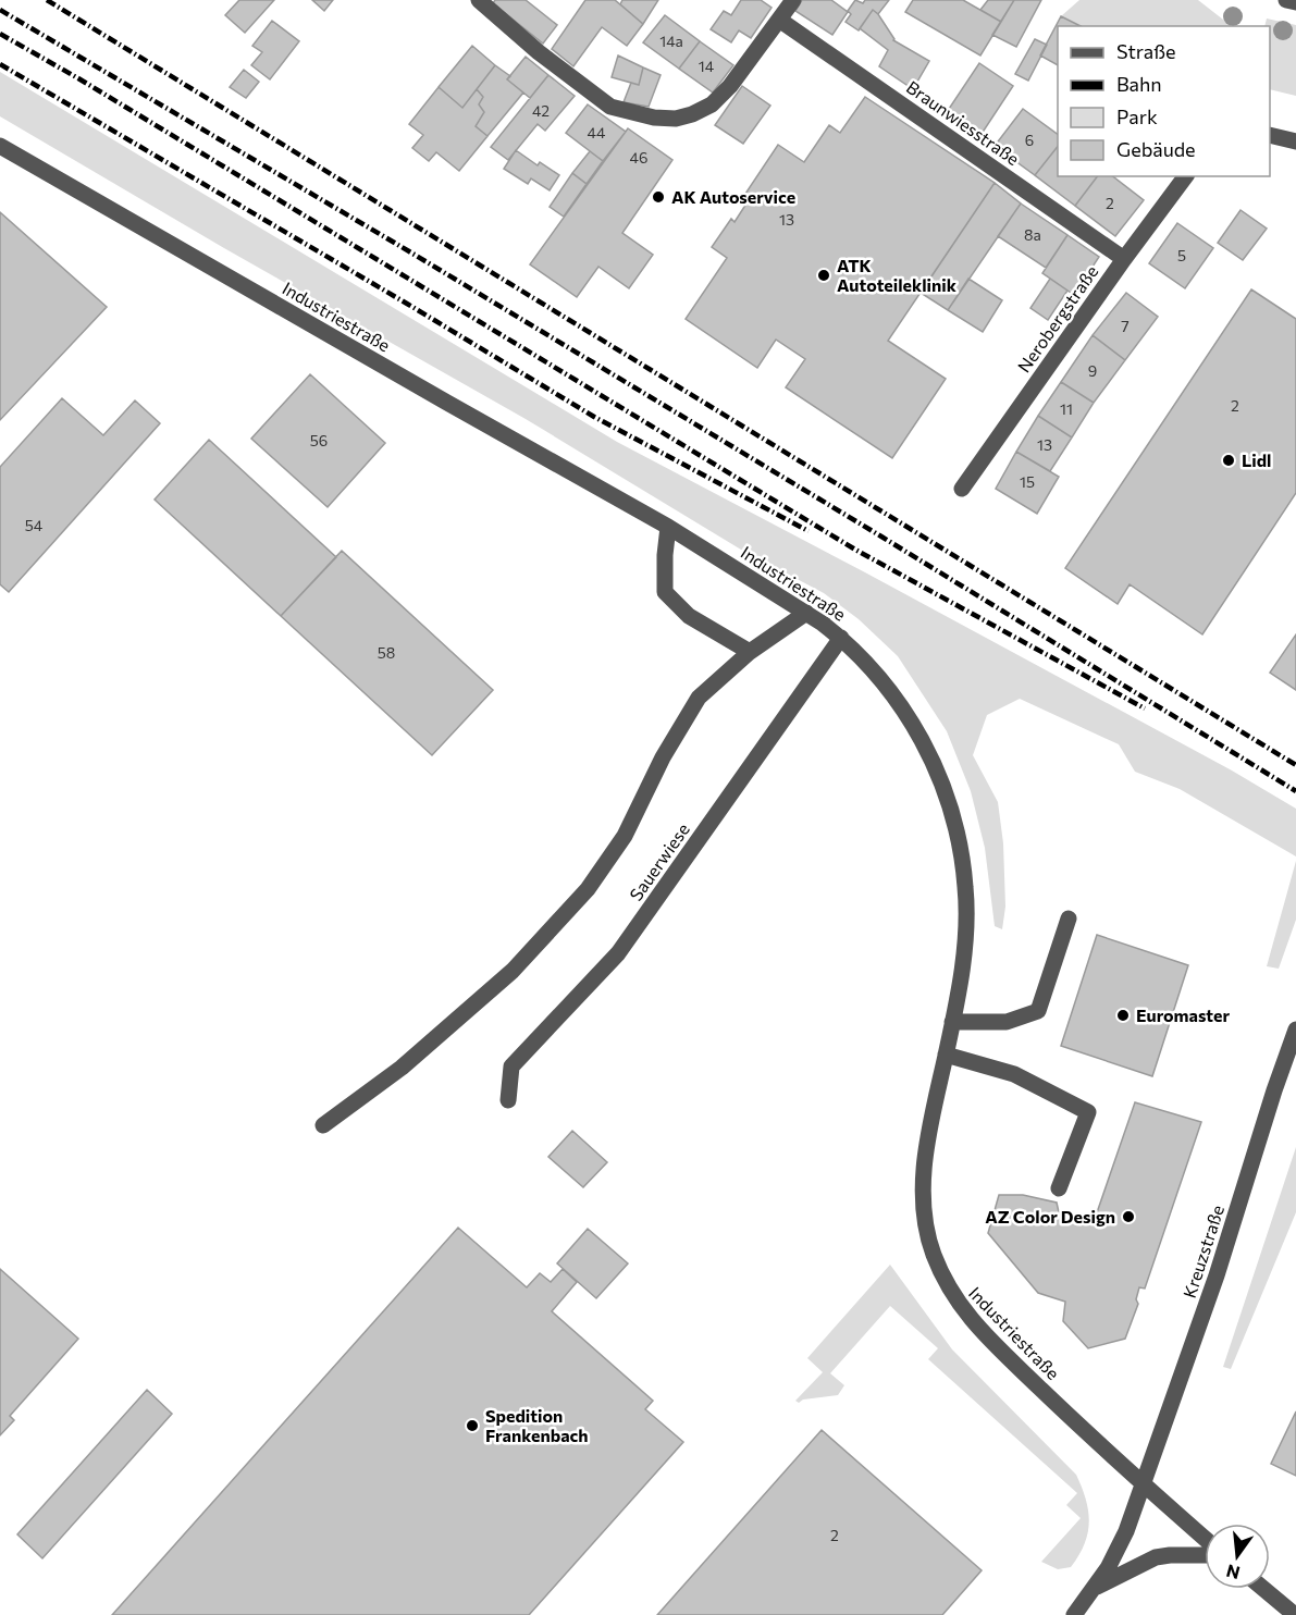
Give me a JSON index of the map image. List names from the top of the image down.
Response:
{
  "streets": {
    "street": [
      "Braunwiesstraße",
      "Industriestraße",
      "Nerobergstraße",
      "Sauerwiese",
      "Kreuzstraße"
    ]
  },
  "crossings": [
    ["Braunwiesstraße", "Nerobergstraße"],
    ["Industriestraße", "Sauerwiese"],
    ["Industriestraße", "Kreuzstraße"]
  ],
  "places": [
    "AK Autoservice",
    "ATK Autoteileklinik",
    "Lidl",
    "Euromaster",
    "AZ Color Design",
    "Spedition Frankenbach"
  ],
  "house_numbers": [
    "14a",
    "14",
    "42",
    "44",
    "6",
    "46",
    "2",
    "13",
    "8a",
    "5",
    "7",
    "9",
    "2",
    "11",
    "56",
    "13",
    "15",
    "54",
    "58",
    "2"
  ],
  "legend": [
    "Straße",
    "Bahn",
    "Park",
    "Gebäude"
  ],
  "north": "bottom"
}
